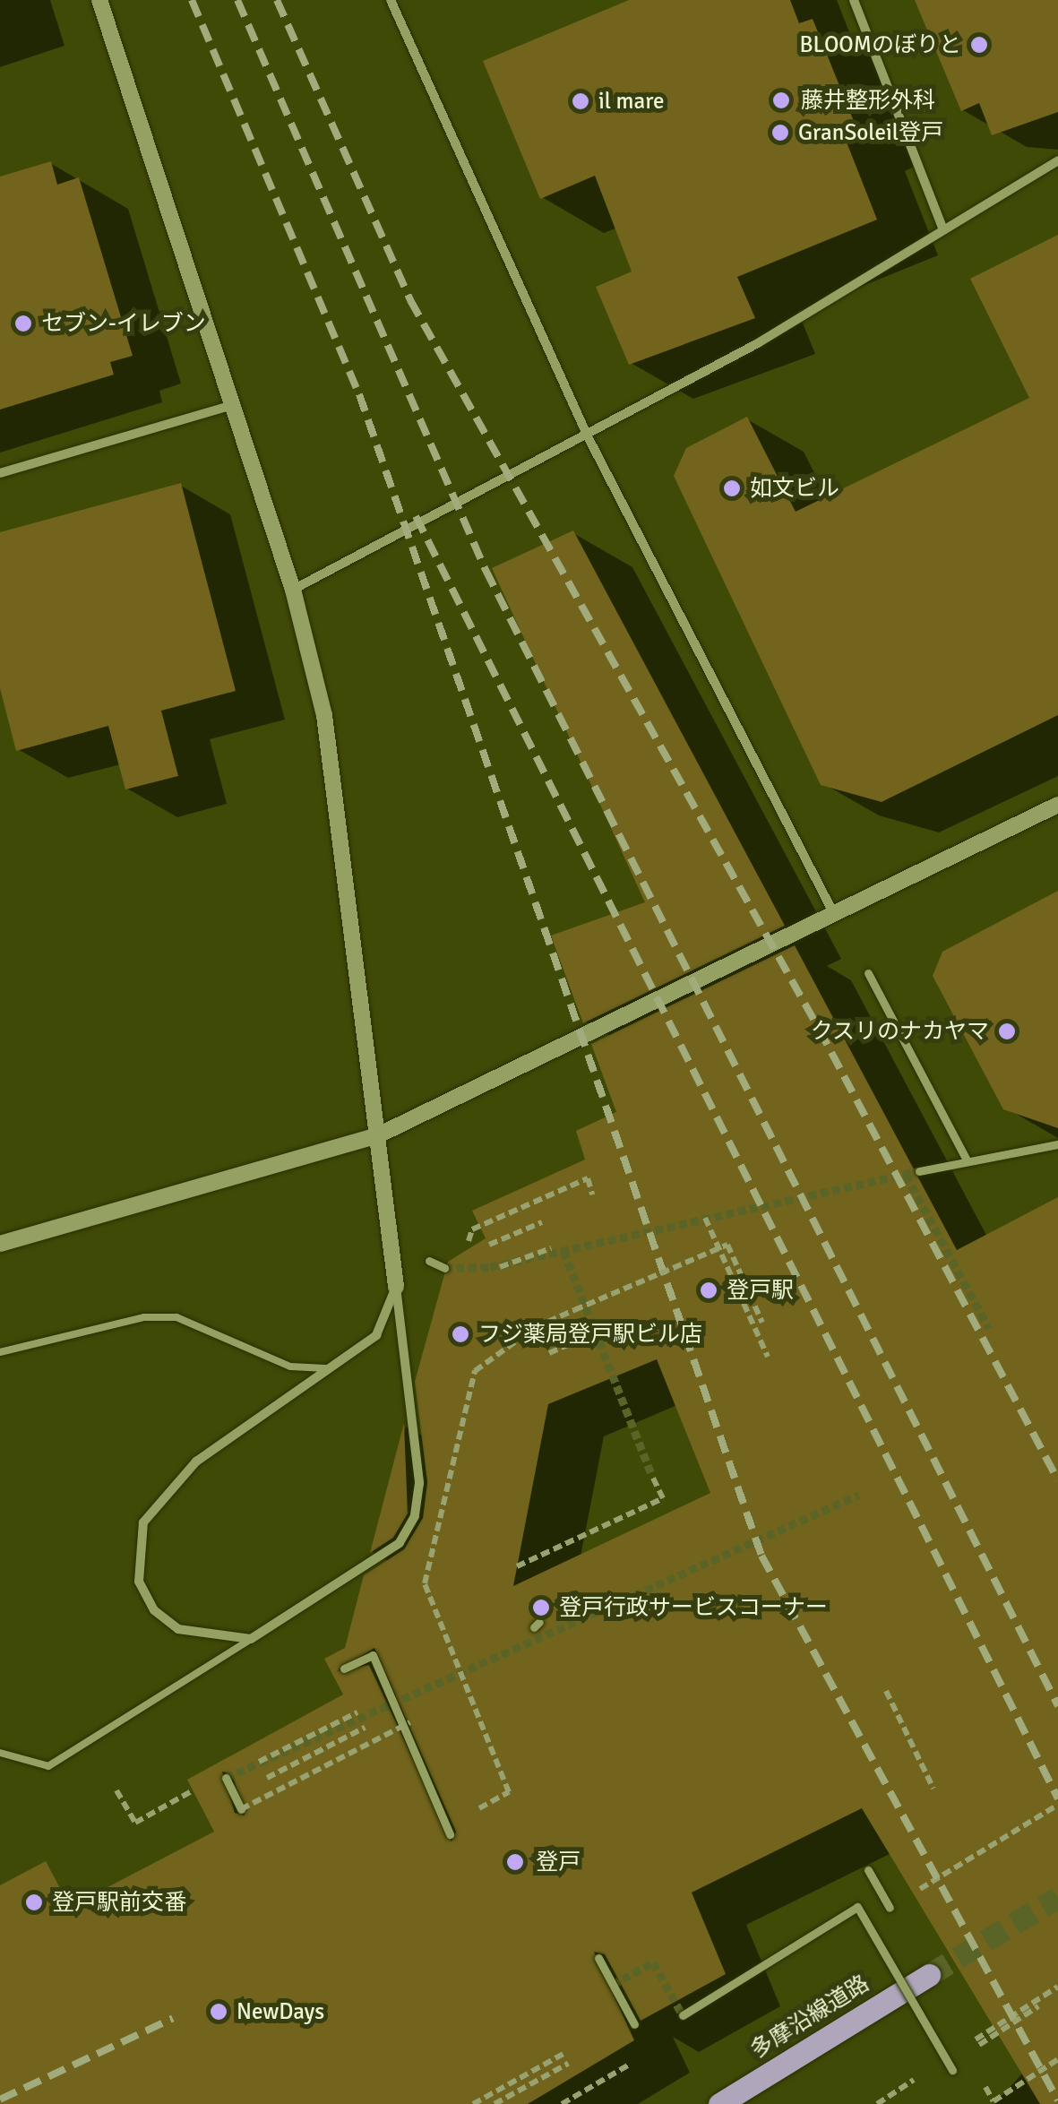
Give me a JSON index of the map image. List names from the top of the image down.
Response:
{
  "streets": {
    "main road": ["多摩沿線道路"]
  },
  "places": [
    "BLOOMのぼりと",
    "藤井整形外科",
    "il mare",
    "GranSoleil登戸",
    "セブン-イレブン",
    "如文ビル",
    "クスリのナカヤマ",
    "登戸駅",
    "フジ薬局登戸駅ビル店",
    "登戸行政サービスコーナー",
    "登戸",
    "登戸駅前交番",
    "NewDays"
  ]
}
